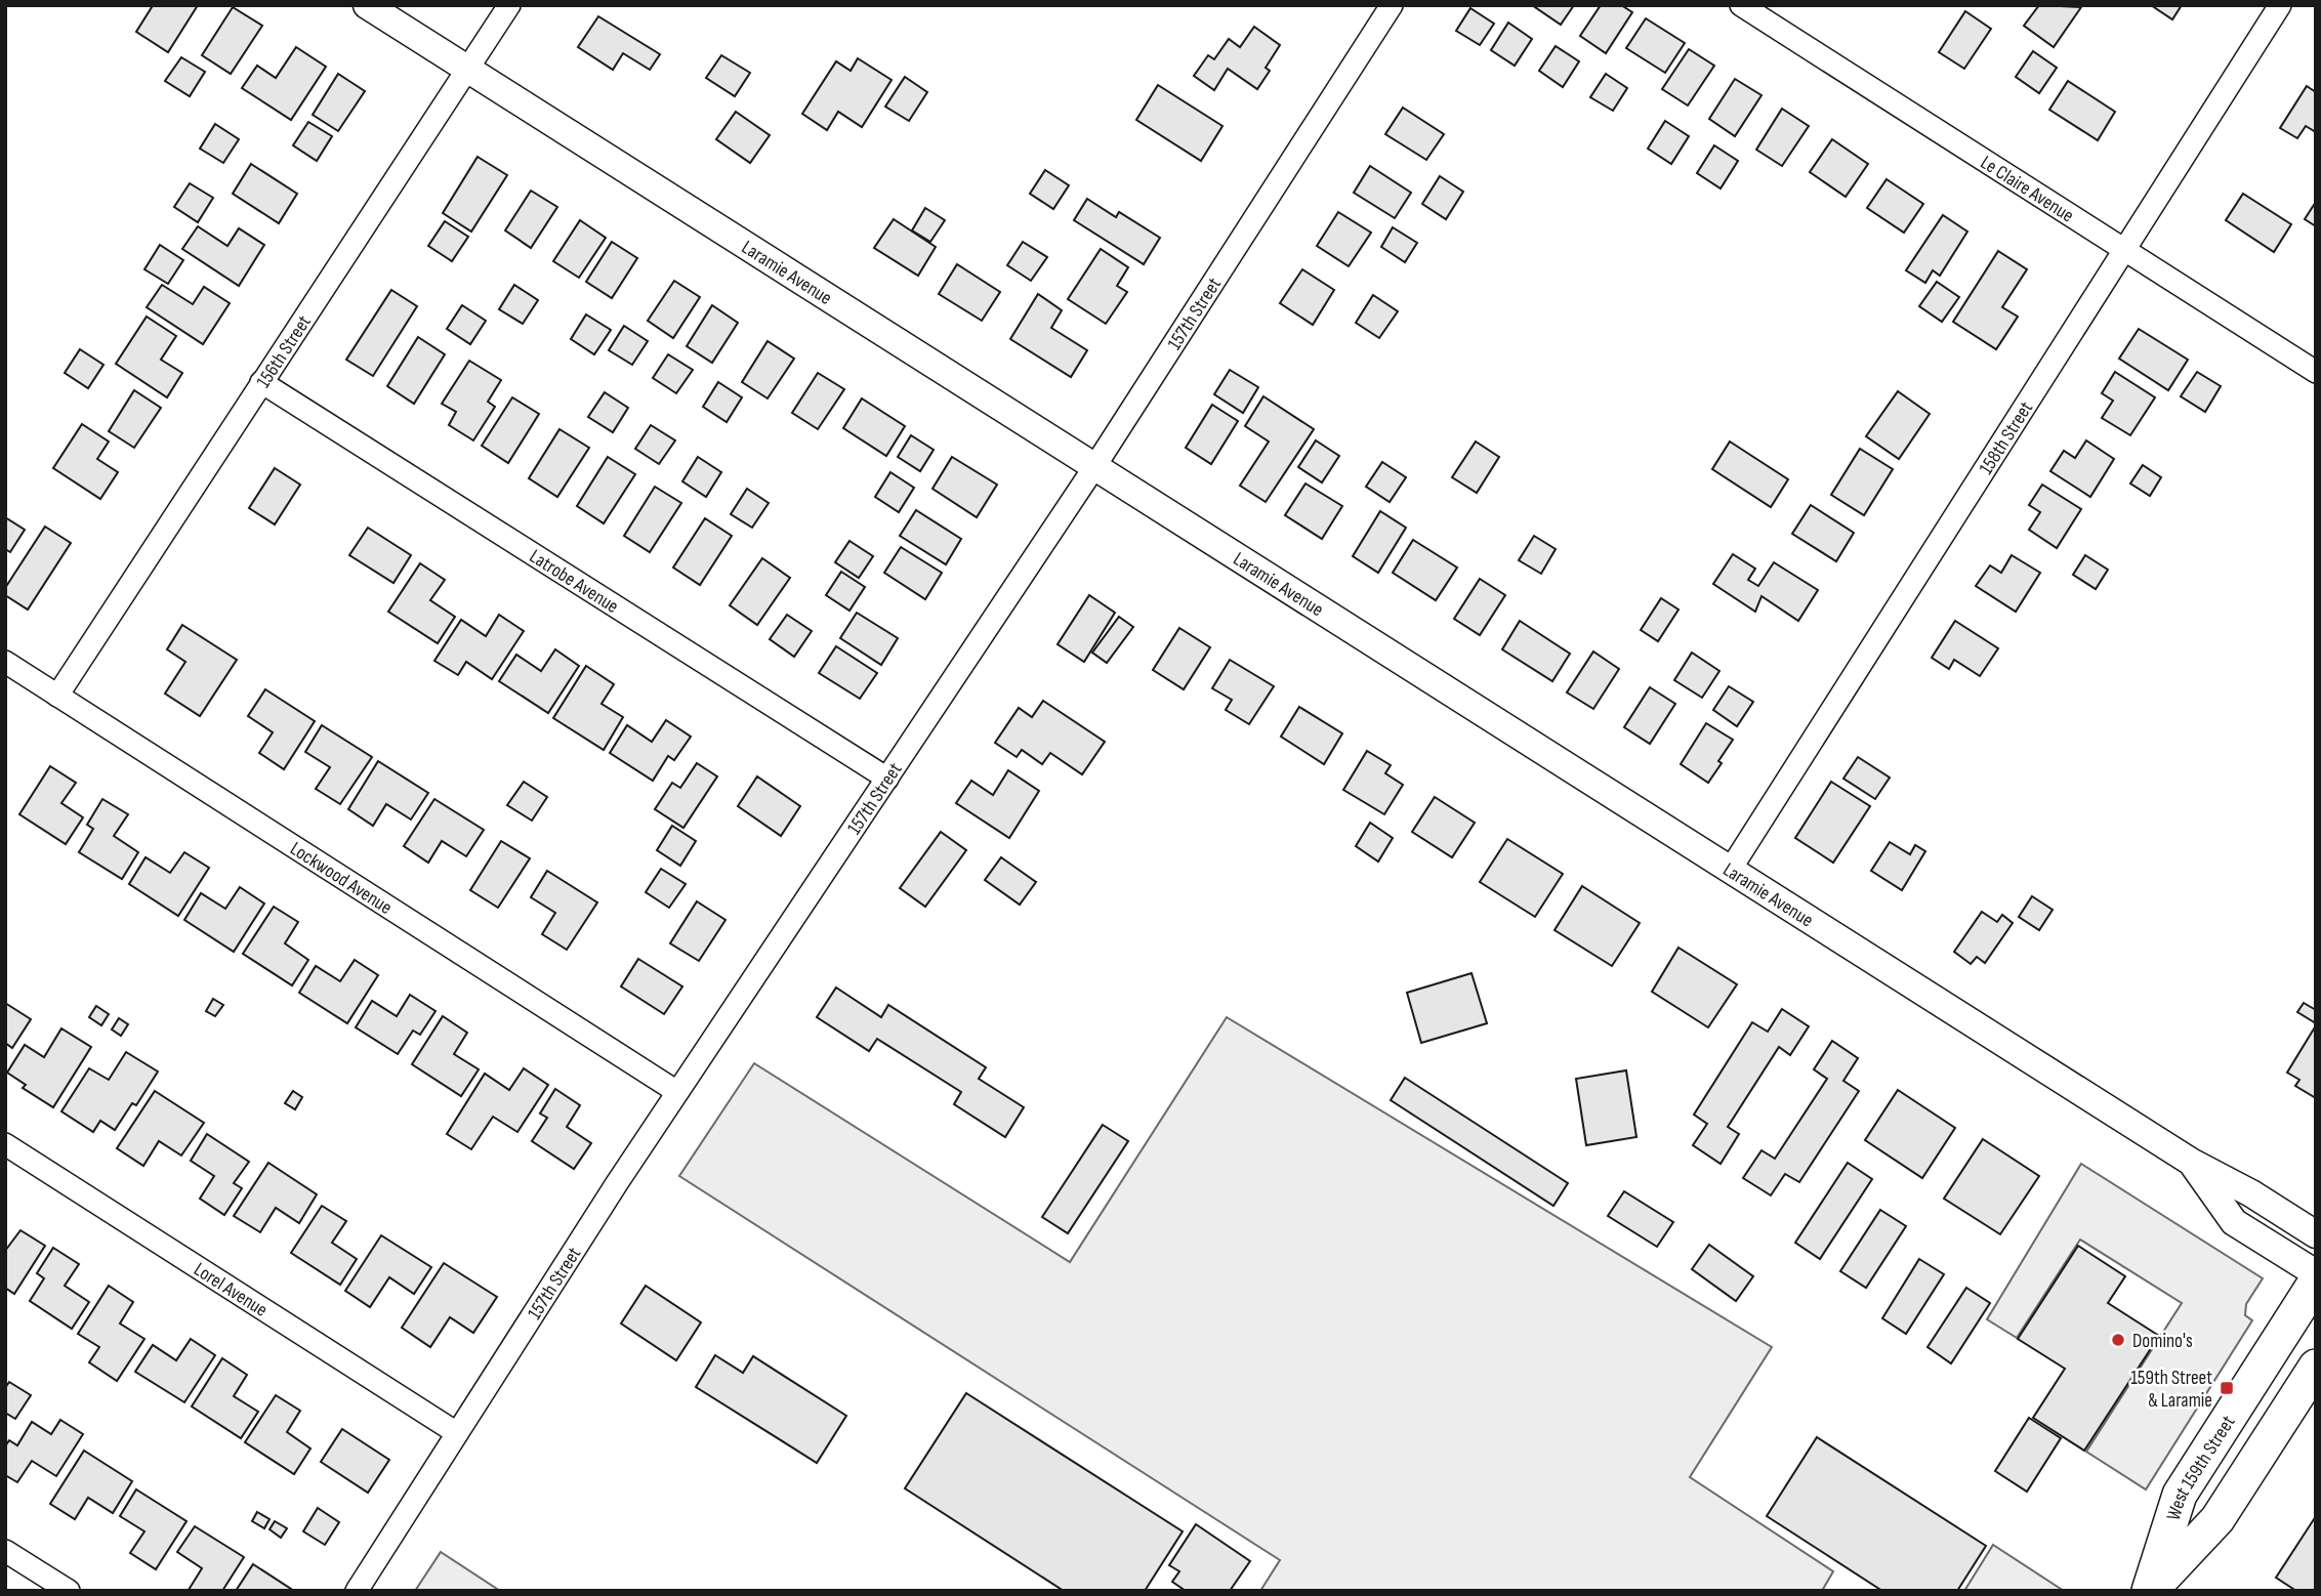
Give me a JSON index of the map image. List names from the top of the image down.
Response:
{
  "streets": {
    "main road": ["West 159th Street"],
    "street": [
      "Le Claire Avenue",
      "Laramie Avenue",
      "157th Street",
      "156th Street",
      "158th Street",
      "Latrobe Avenue",
      "Lockwood Avenue",
      "Lorel Avenue"
    ]
  },
  "crossings": [
    ["Le Claire Avenue", "158th Street"],
    ["Laramie Avenue", "157th Street"],
    ["Laramie Avenue", "156th Street"],
    ["Laramie Avenue", "158th Street"],
    ["157th Street", "Latrobe Avenue"],
    ["157th Street", "Lockwood Avenue"],
    ["157th Street", "Lorel Avenue"],
    ["156th Street", "Latrobe Avenue"],
    ["156th Street", "Lockwood Avenue"]
  ],
  "places": {
    "other": ["Domino's"],
    "transit": ["159th Street & Laramie"]
  }
}
